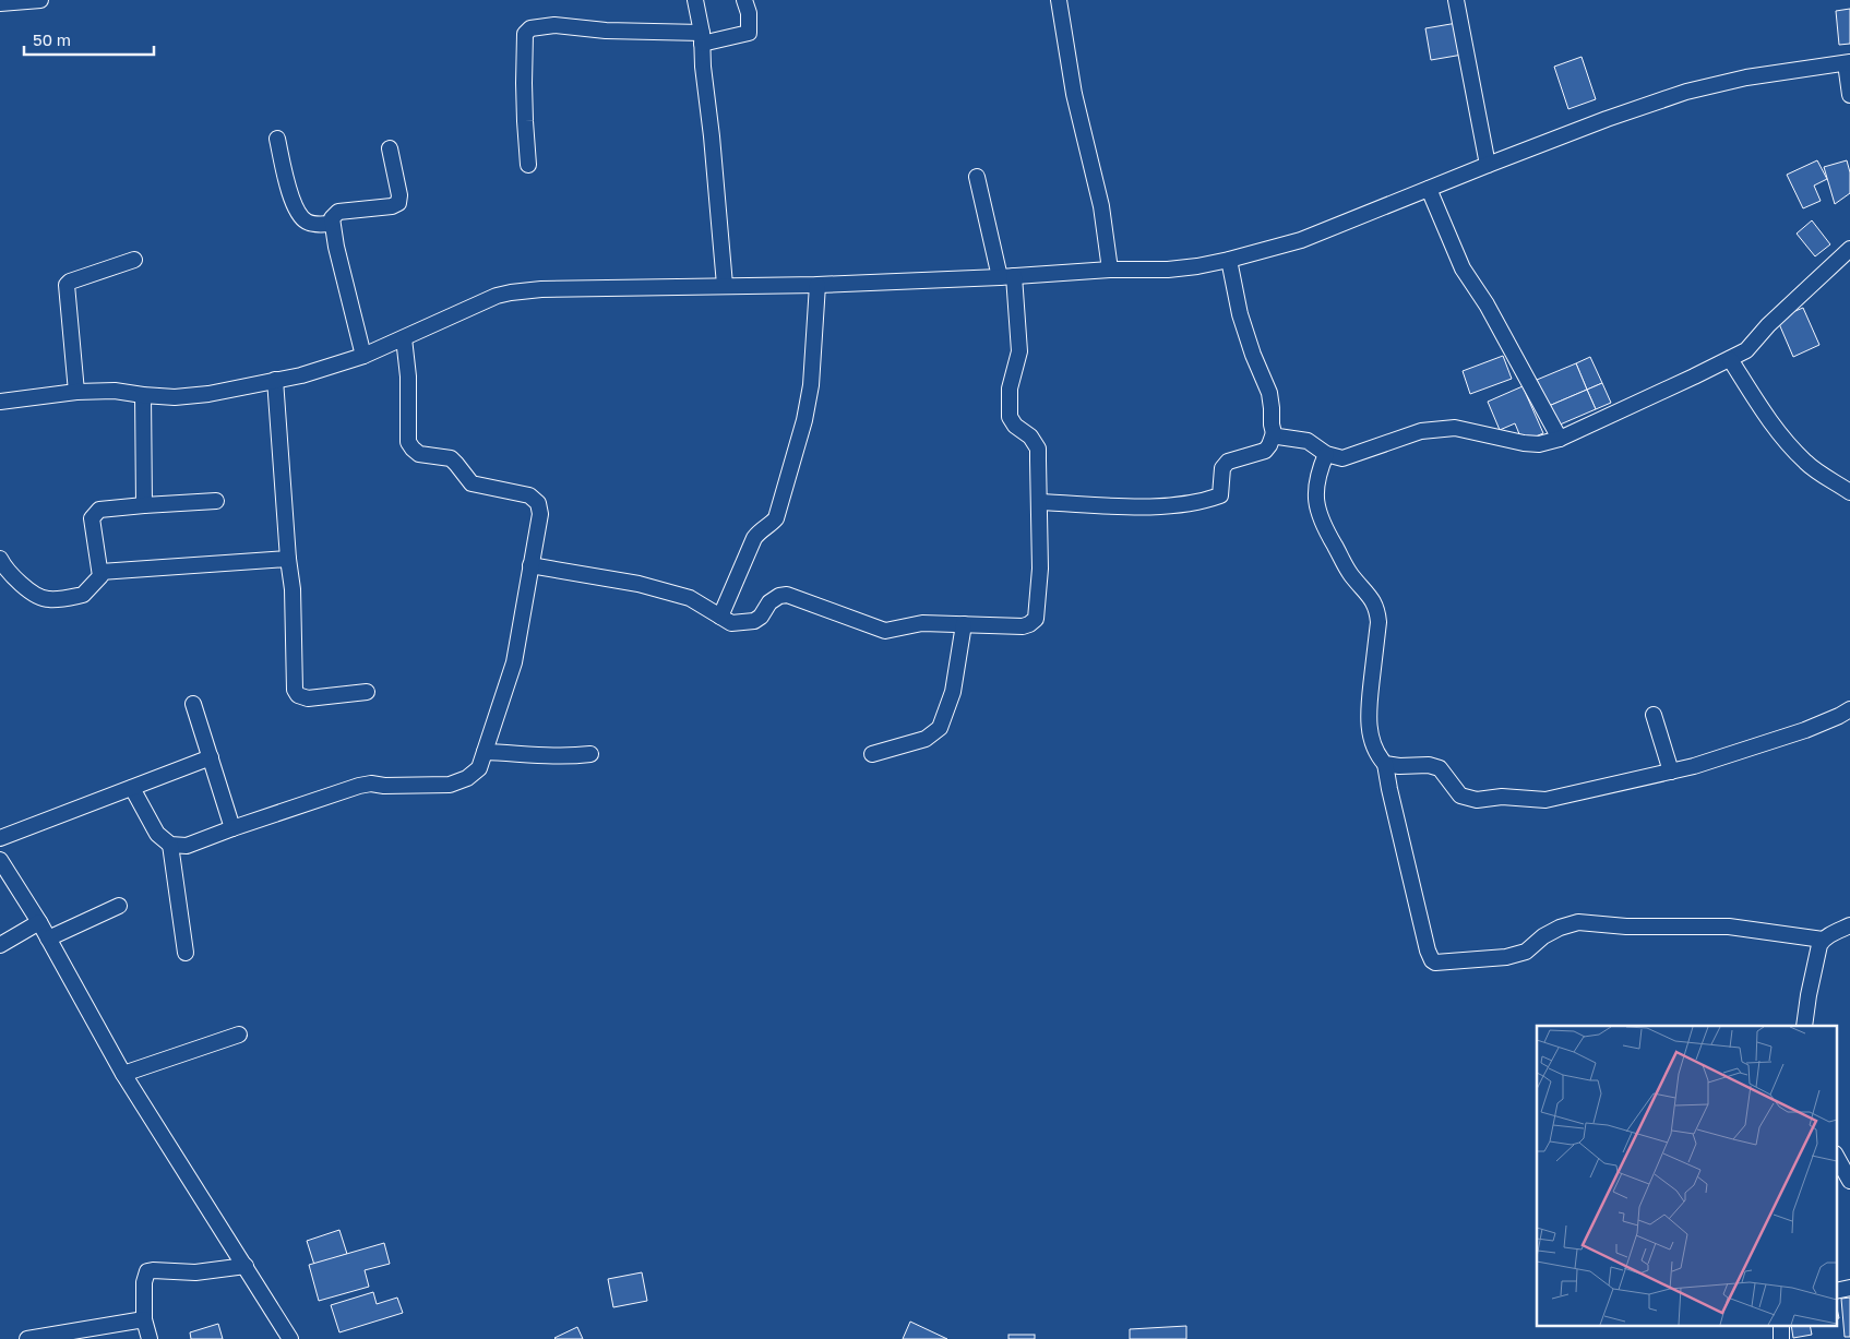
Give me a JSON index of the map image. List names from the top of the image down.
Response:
{
  "scale_bar": "50 m"
}
